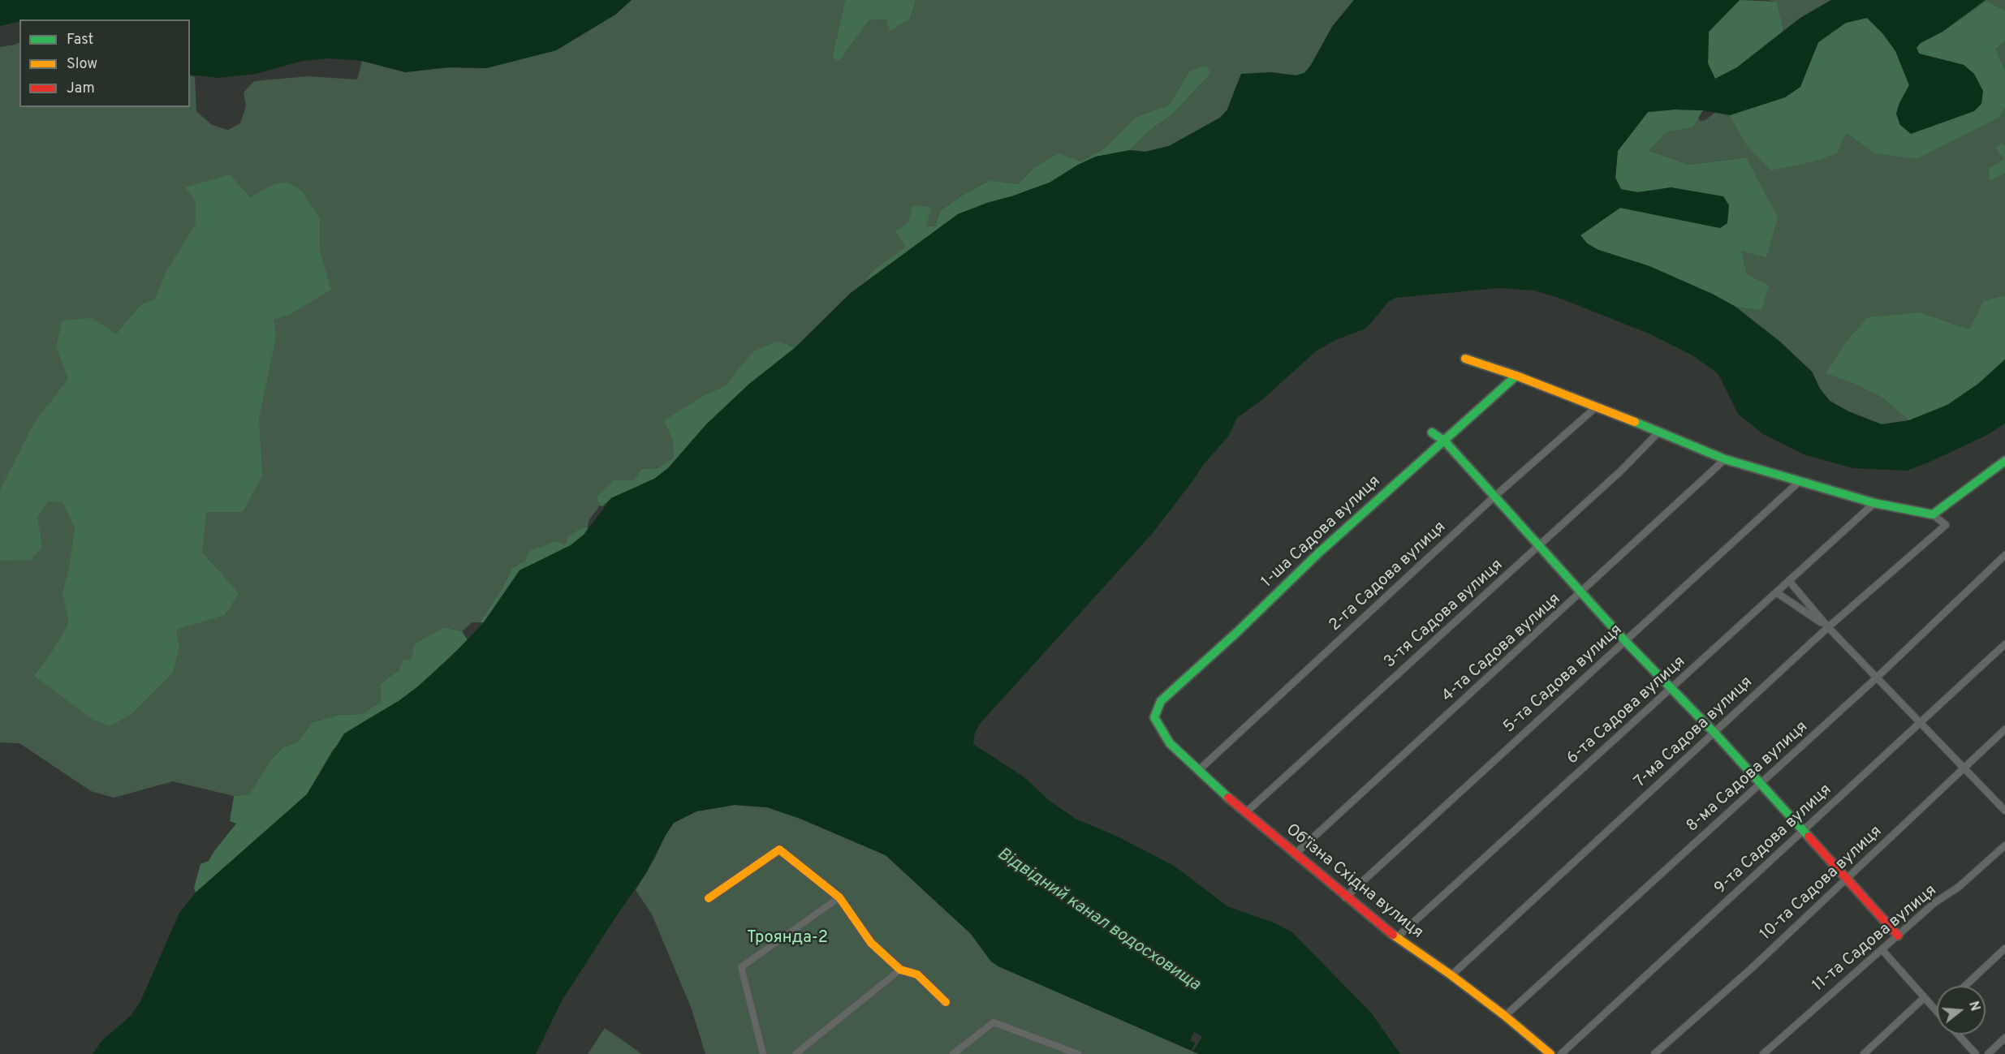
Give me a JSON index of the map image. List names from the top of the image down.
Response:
{
  "streets": {
    "street": [
      "1-ша Садова вулиця",
      "2-га Садова вулиця",
      "3-тя Садова вулиця",
      "4-та Садова вулиця",
      "5-та Садова вулиця",
      "6-та Садова вулиця",
      "7-ма Садова вулиця",
      "8-ма Садова вулиця",
      "9-та Садова вулиця",
      "Обʼїзна Східна вулиця",
      "10-та Садова вулиця",
      "11-та Садова вулиця"
    ]
  },
  "crossings": [
    ["1-ша Садова вулиця", "Обʼїзна Східна вулиця"],
    ["2-га Садова вулиця", "Обʼїзна Східна вулиця"],
    ["3-тя Садова вулиця", "Обʼїзна Східна вулиця"],
    ["4-та Садова вулиця", "Обʼїзна Східна вулиця"],
    ["5-та Садова вулиця", "Обʼїзна Східна вулиця"],
    ["6-та Садова вулиця", "Обʼїзна Східна вулиця"],
    ["7-ма Садова вулиця", "Обʼїзна Східна вулиця"],
    ["8-ма Садова вулиця", "Обʼїзна Східна вулиця"]
  ],
  "water": ["Відвідний канал водосховища"],
  "parks": ["Троянда-2"],
  "legend": ["Fast", "Slow", "Jam"],
  "north": "right"
}
